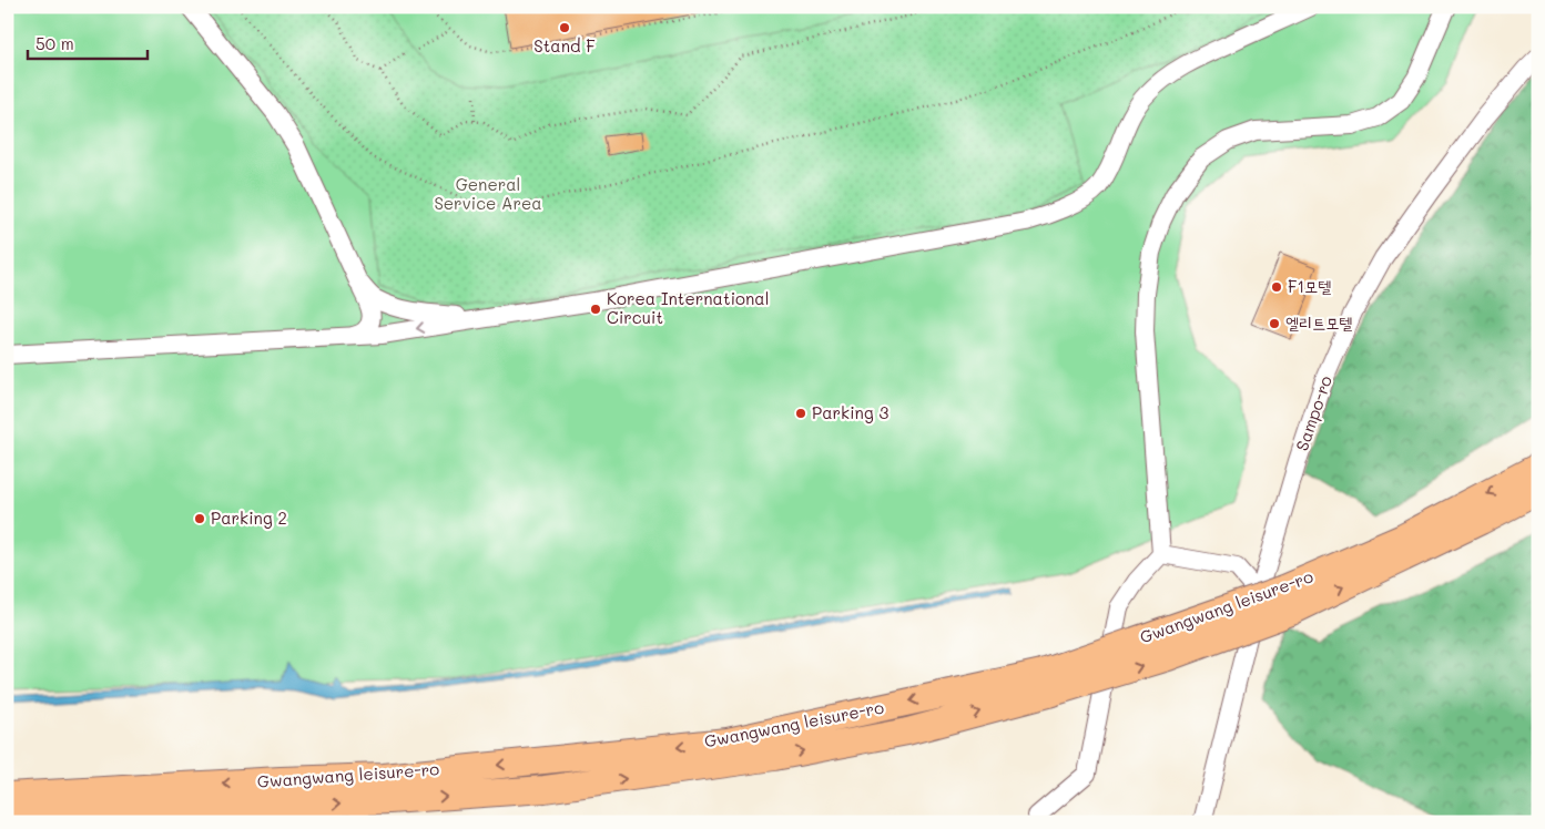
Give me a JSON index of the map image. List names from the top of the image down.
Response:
{
  "streets": {
    "highway": ["Gwangwang leisure-ro"],
    "street": ["Sampo-ro"]
  },
  "parks": ["General Service Area"],
  "places": [
    "Stand F",
    "F1모텔",
    "Korea International Circuit",
    "엘리트모텔",
    "Parking 3",
    "Parking 2"
  ],
  "scale_bar": "50 m"
}
